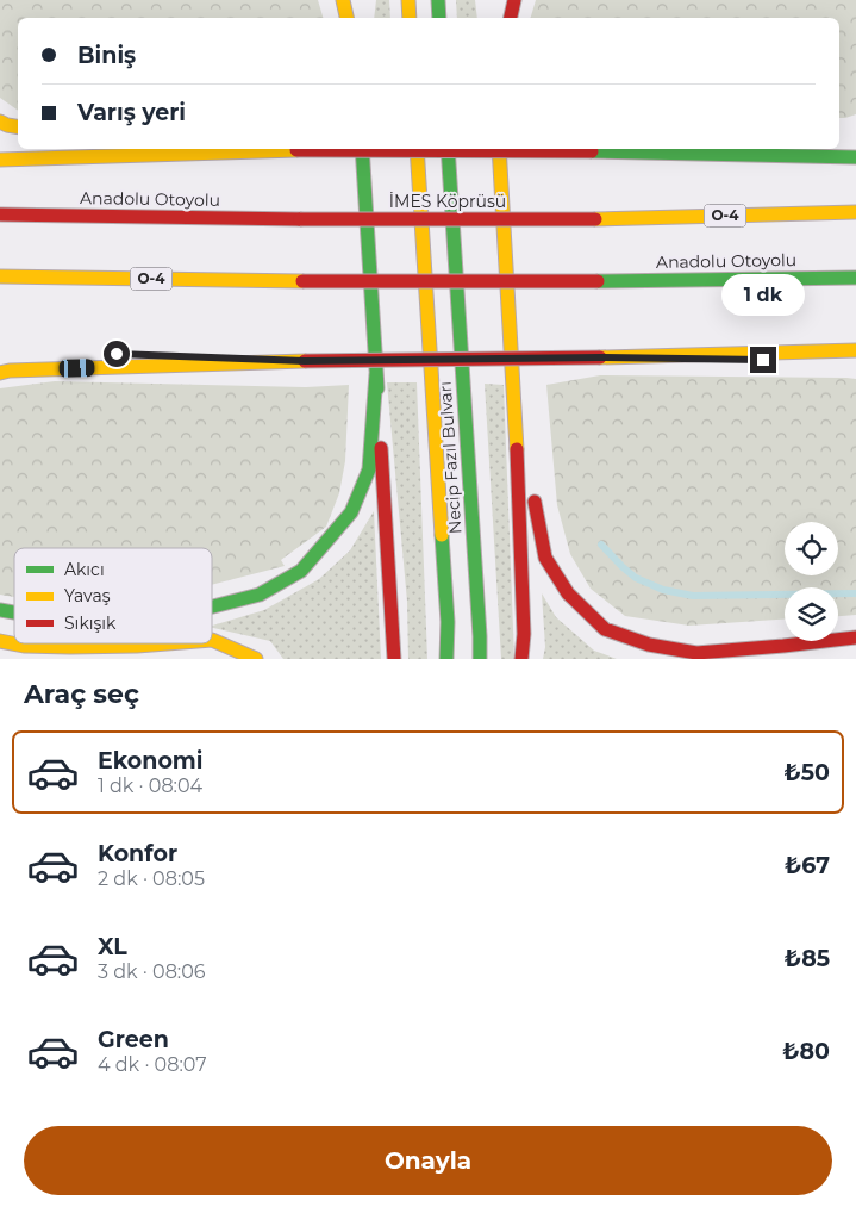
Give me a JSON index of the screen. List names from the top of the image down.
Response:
{
  "streets": {
    "main road": [
      "Anadolu Otoyolu",
      "İMES Köprüsü",
      "O-4",
      "Necip Fazıl Bulvarı"
    ]
  },
  "crossings": [
    ["Anadolu Otoyolu", "İMES Köprüsü"]
  ],
  "legend": ["Akıcı", "Yavaş", "Sıkışık"],
  "page": {
    "banner": ["Biniş", "Varış yeri"],
    "bubble": "1 dk",
    "heading": "Araç seç",
    "list": [
      {
        "name": "Ekonomi",
        "note": "1 dk · 08:04",
        "value": "₺50"
      },
      {
        "name": "Konfor",
        "note": "2 dk · 08:05",
        "value": "₺67"
      },
      {
        "name": "XL",
        "note": "3 dk · 08:06",
        "value": "₺85"
      },
      {
        "name": "Green",
        "note": "4 dk · 08:07",
        "value": "₺80"
      }
    ],
    "buttons": "Onayla"
  }
}
